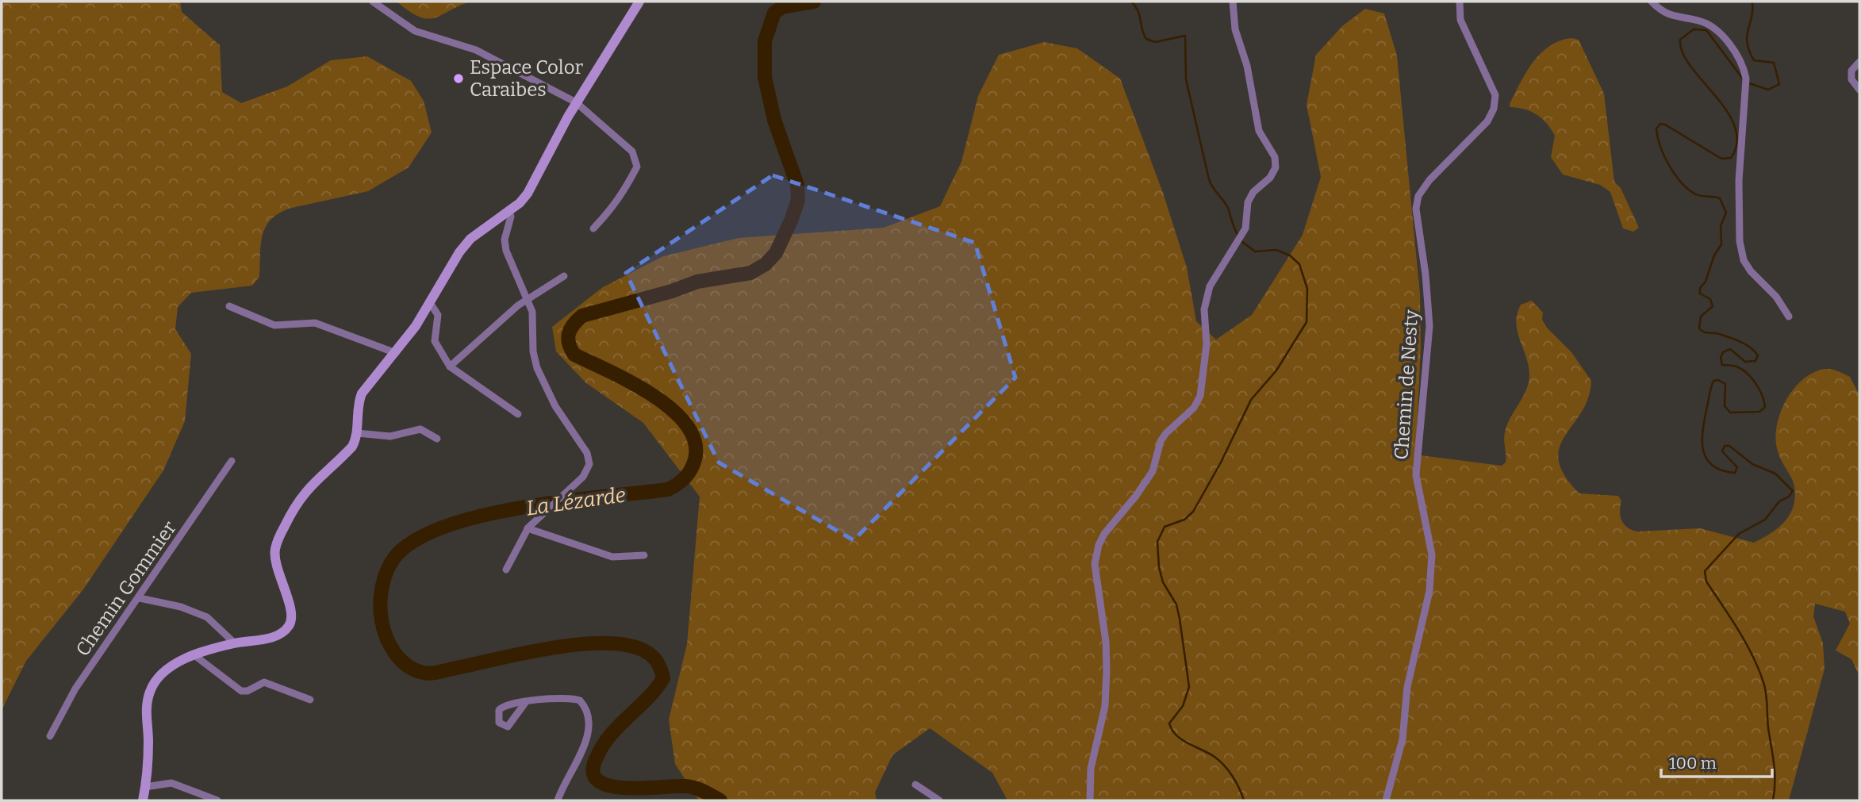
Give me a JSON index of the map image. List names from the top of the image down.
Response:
{
  "streets": {
    "street": ["Chemin de Nesty", "Chemin Gommier"]
  },
  "water": ["La Lézarde"],
  "places": ["Espace Color Caraibes"],
  "scale_bar": "100 m"
}
